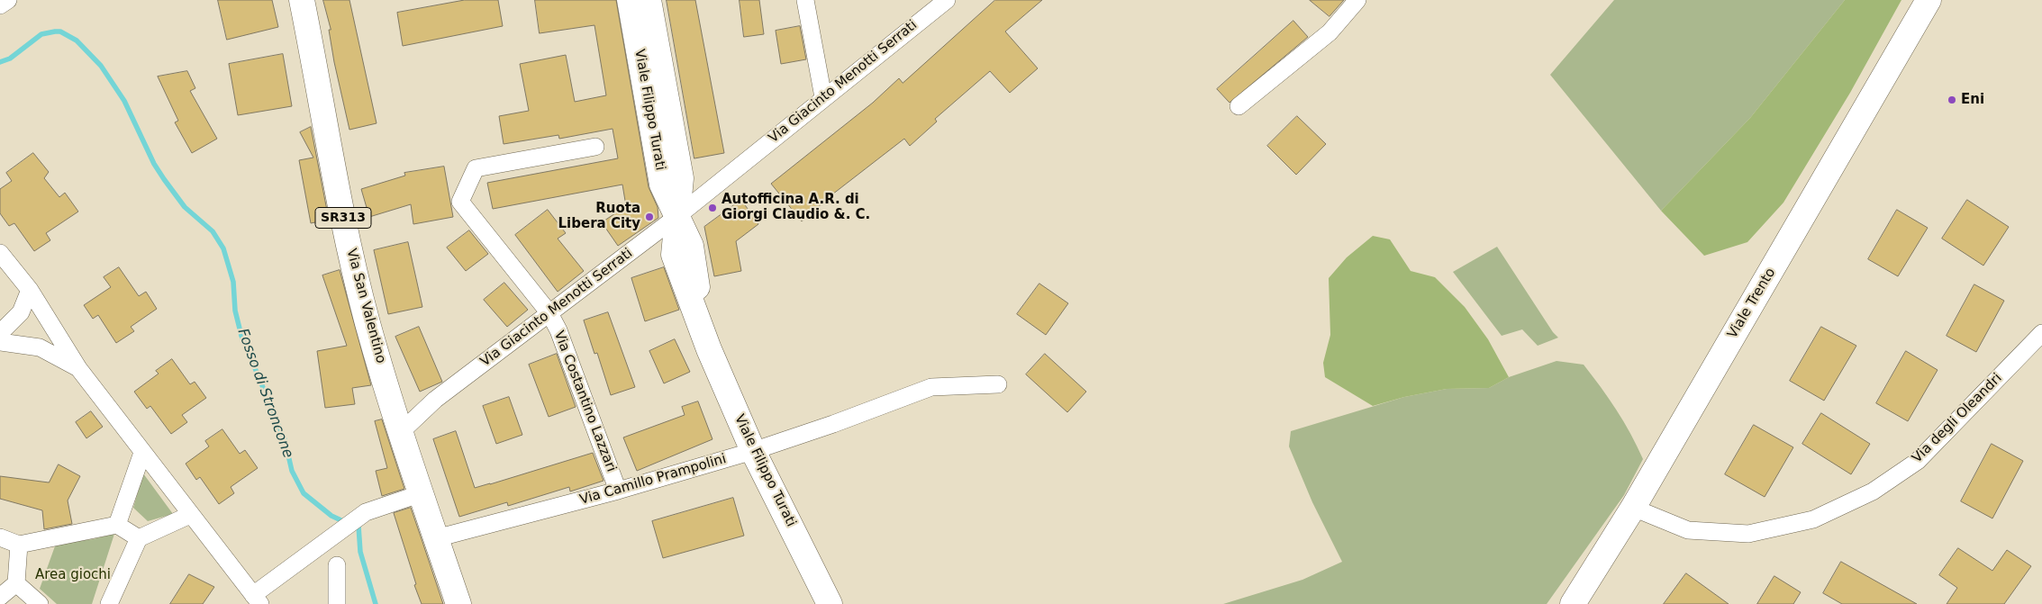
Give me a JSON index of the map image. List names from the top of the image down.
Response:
{
  "streets": {
    "street": [
      "Via Giacinto Menotti Serrati",
      "Viale Filippo Turati",
      "SR313",
      "Viale Trento",
      "Via San Valentino",
      "Via Costantino Lazzari",
      "Via degli Oleandri",
      "Via Camillo Prampolini"
    ]
  },
  "crossings": [
    ["Via Giacinto Menotti Serrati", "Viale Filippo Turati"],
    ["Via Giacinto Menotti Serrati", "Via San Valentino"],
    ["Via Giacinto Menotti Serrati", "Via Costantino Lazzari"],
    ["Viale Filippo Turati", "Via Camillo Prampolini"],
    ["Viale Trento", "Via degli Oleandri"],
    ["Via San Valentino", "Via Camillo Prampolini"],
    ["Via Costantino Lazzari", "Via Camillo Prampolini"]
  ],
  "water": ["Fosso di Stroncone"],
  "parks": ["Area giochi"],
  "places": ["Eni", "Autofficina A.R. di Giorgi Claudio &. C.", "Ruota Libera City"]
}
